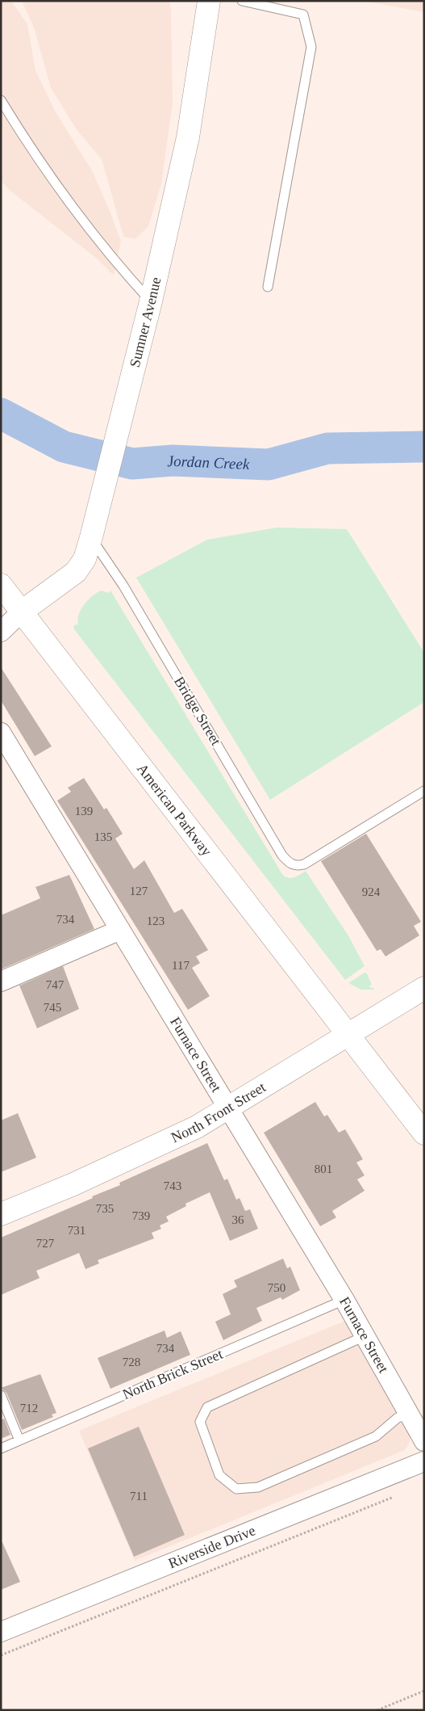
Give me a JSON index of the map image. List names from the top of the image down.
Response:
{
  "streets": {
    "street": [
      "Sumner Avenue",
      "American Parkway",
      "Furnace Street",
      "North Front Street",
      "Riverside Drive"
    ],
    "lane": ["Bridge Street", "North Brick Street"]
  },
  "crossings": [
    ["Sumner Avenue", "Bridge Street"],
    ["Sumner Avenue", "American Parkway"],
    ["American Parkway", "North Front Street"],
    ["Furnace Street", "North Front Street"],
    ["Furnace Street", "North Brick Street"]
  ],
  "water": ["Jordan Creek"],
  "house_numbers": [
    "139",
    "135",
    "127",
    "924",
    "734",
    "123",
    "117",
    "747",
    "745",
    "801",
    "743",
    "735",
    "739",
    "36",
    "731",
    "727",
    "750",
    "734",
    "728",
    "712",
    "711"
  ]
}
